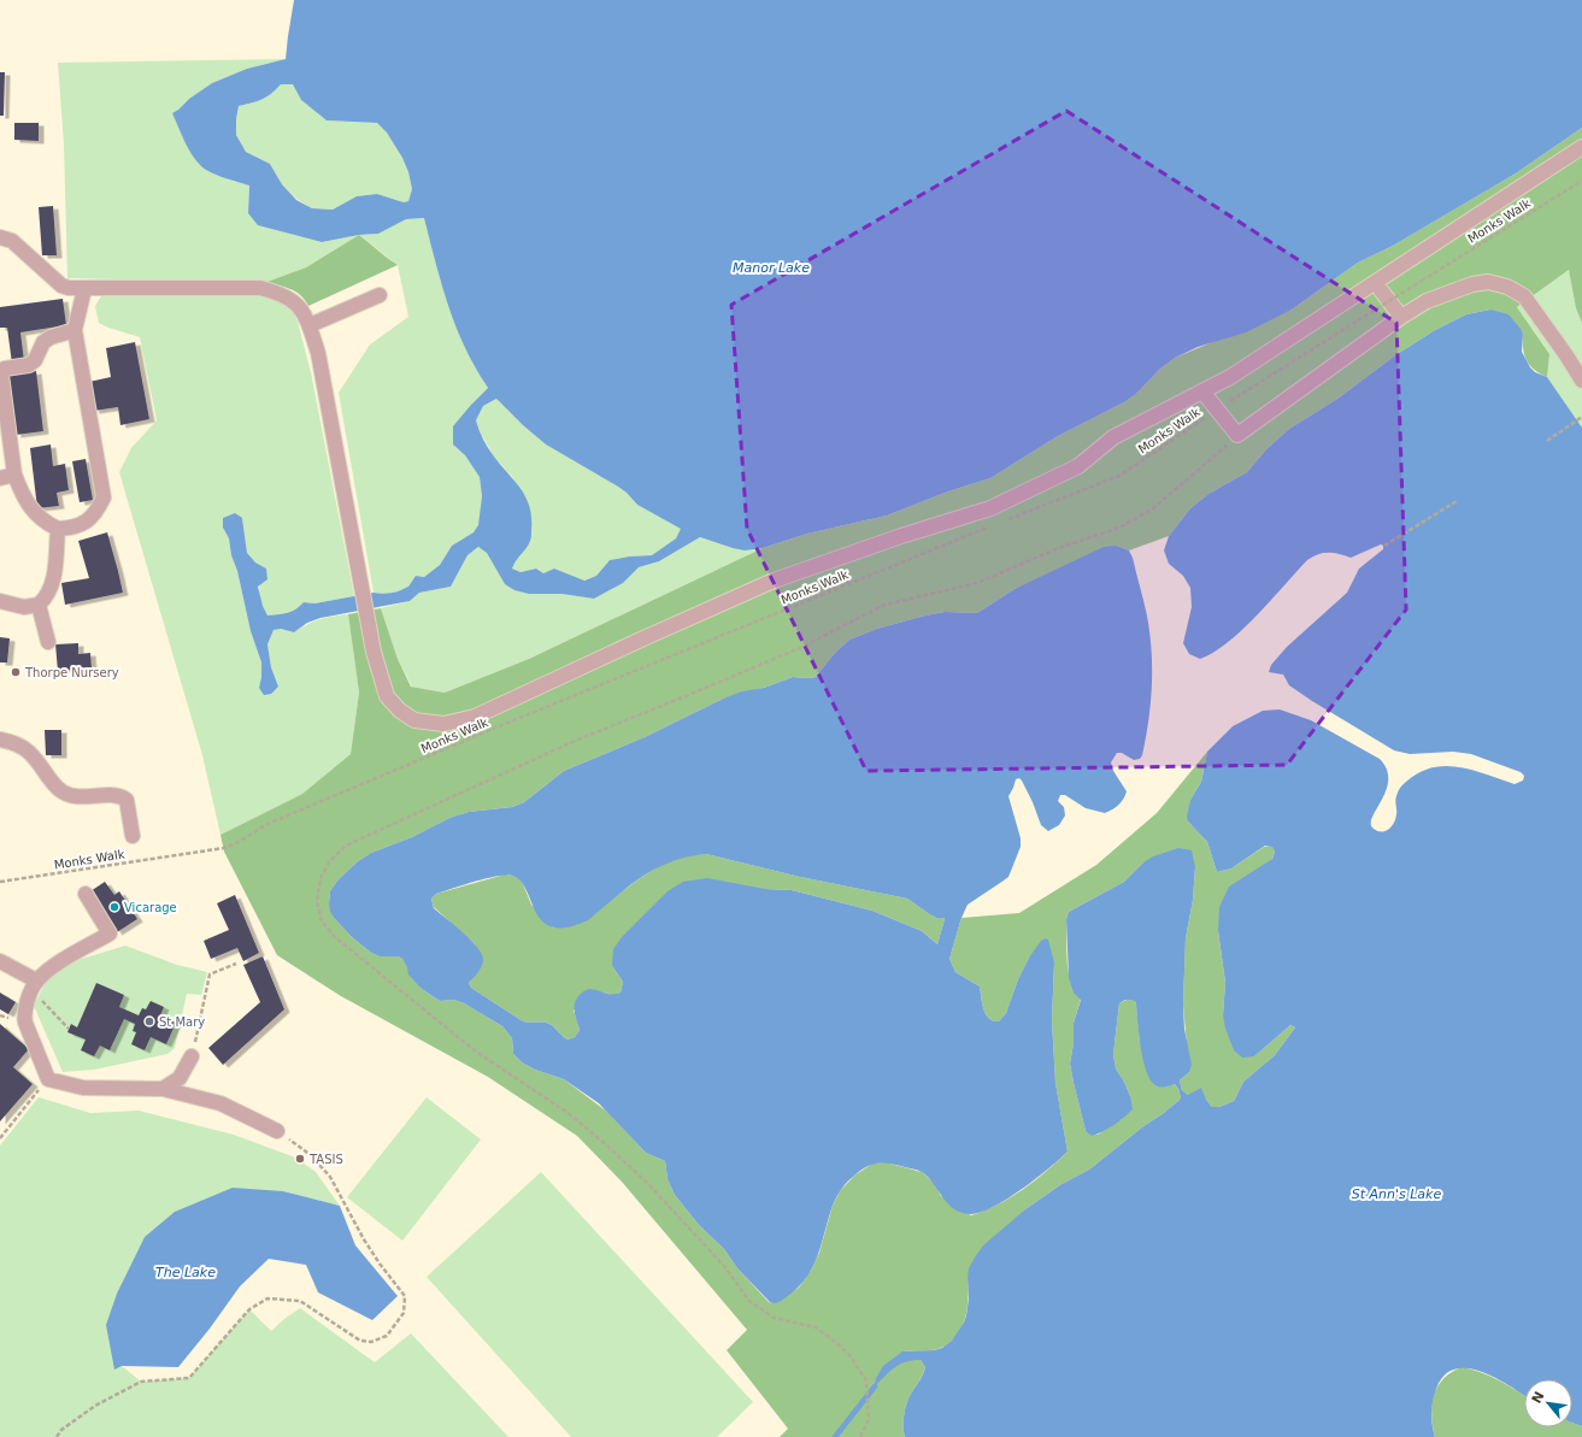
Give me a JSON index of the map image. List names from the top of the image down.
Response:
{
  "streets": {
    "path": ["Monks Walk"]
  },
  "water": ["Manor Lake", "St Ann's Lake", "The Lake"],
  "places": [
    "Thorpe Nursery",
    "Vicarage",
    "St Mary",
    "TASIS"
  ],
  "north": "top left"
}
